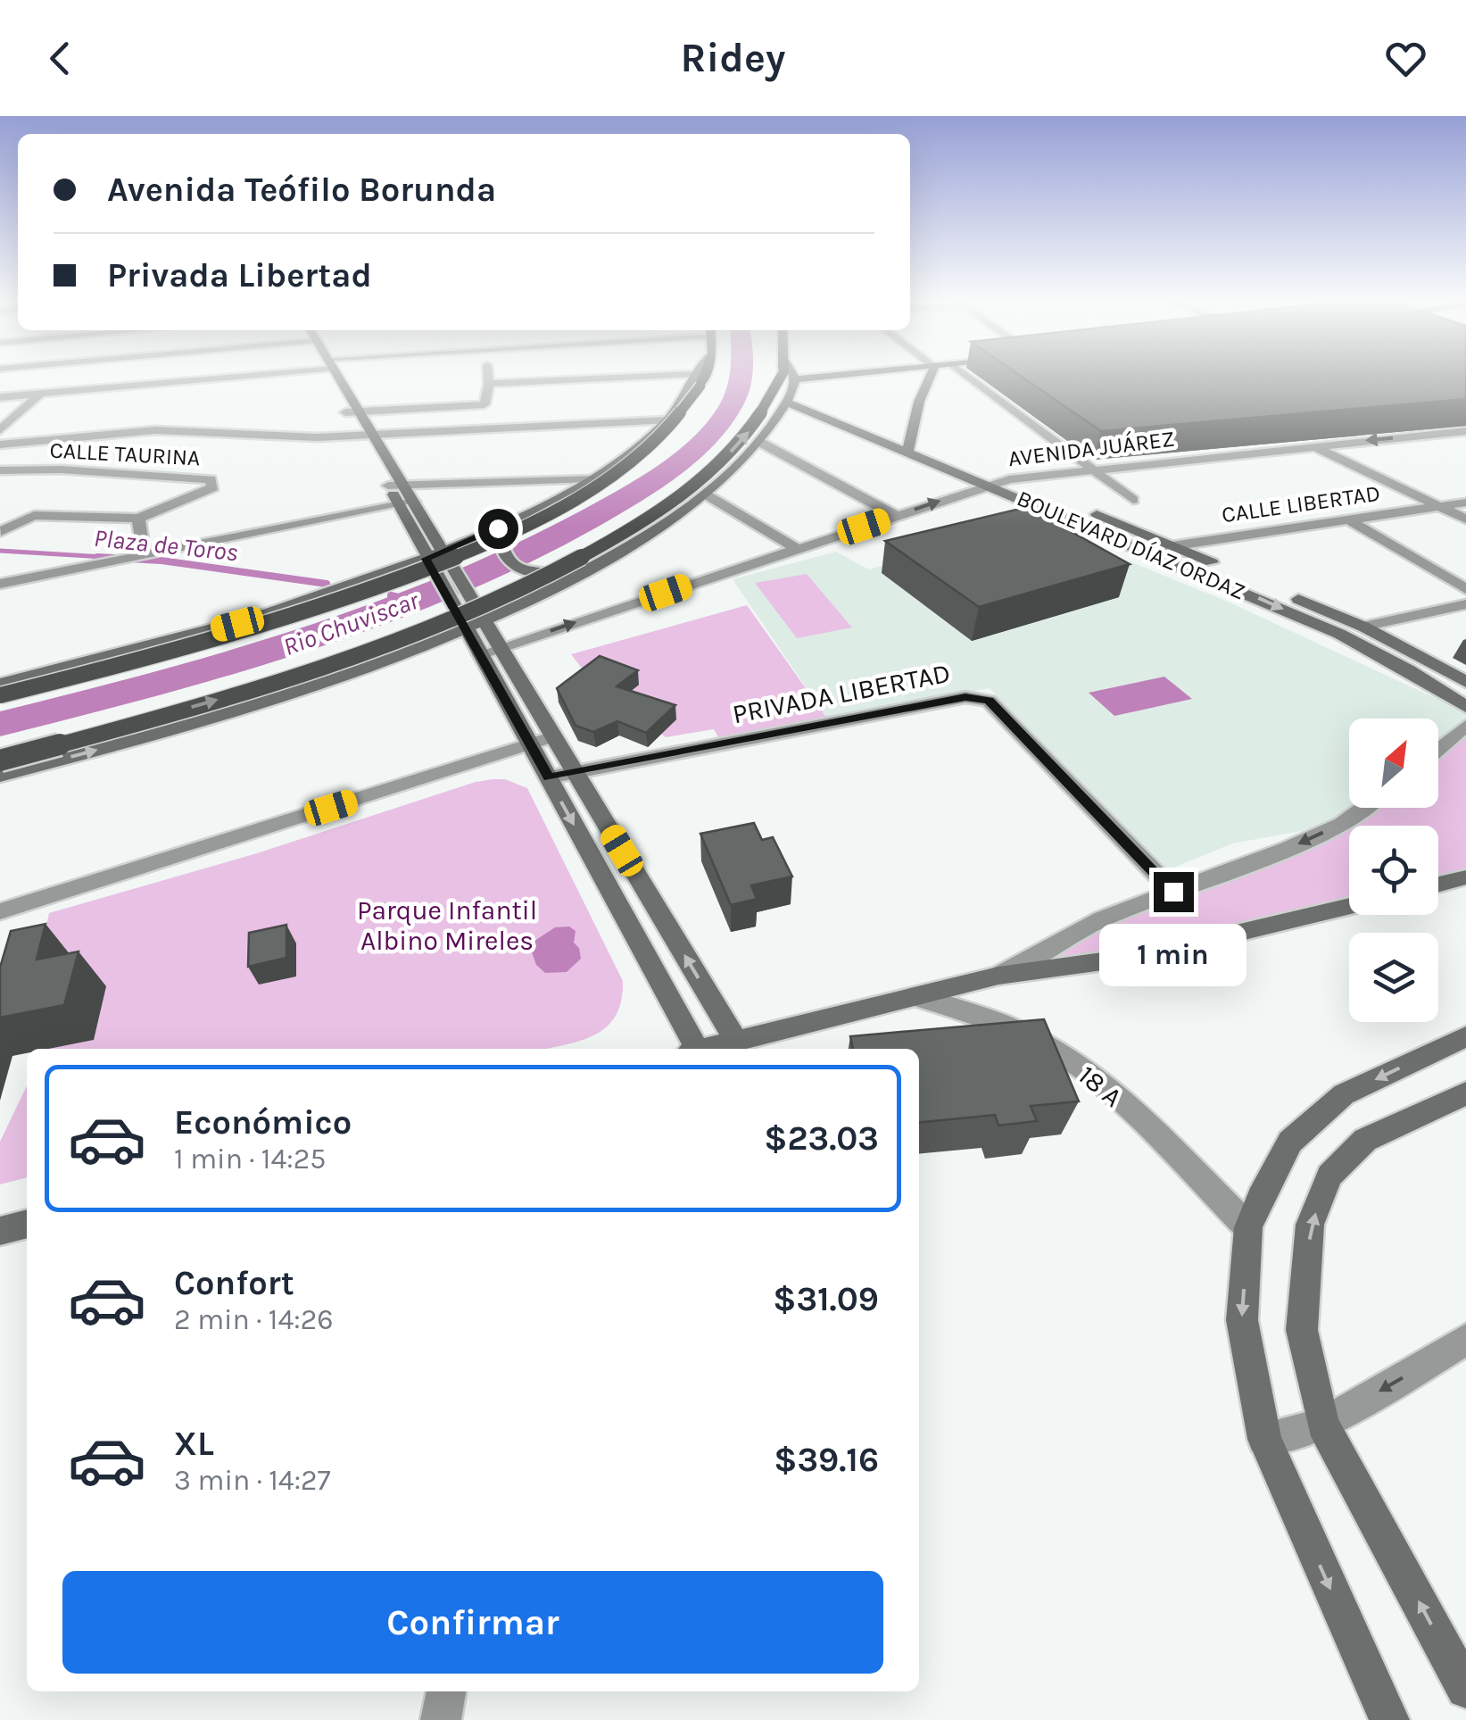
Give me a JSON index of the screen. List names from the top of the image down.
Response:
{
  "streets": {
    "main road": ["BOULEVARD DÍAZ ORDAZ"],
    "street": [
      "AVENIDA JUÁREZ",
      "CALLE TAURINA",
      "CALLE LIBERTAD",
      "PRIVADA LIBERTAD",
      "18 A"
    ]
  },
  "crossings": [
    ["AVENIDA JUÁREZ", "BOULEVARD DÍAZ ORDAZ"],
    ["CALLE LIBERTAD", "BOULEVARD DÍAZ ORDAZ"]
  ],
  "water": ["Plaza de Toros", "Rio Chuviscar"],
  "parks": ["Parque Infantil Albino Mireles"],
  "north": "top right",
  "page": {
    "header": "Ridey",
    "banner": ["Avenida Teófilo Borunda", "Privada Libertad"],
    "bubble": "1 min",
    "list": [
      {
        "name": "Económico",
        "note": "1 min · 14:25",
        "value": "$23.03"
      },
      {
        "name": "Confort",
        "note": "2 min · 14:26",
        "value": "$31.09"
      },
      {
        "name": "XL",
        "note": "3 min · 14:27",
        "value": "$39.16"
      }
    ],
    "buttons": "Confirmar"
  }
}
